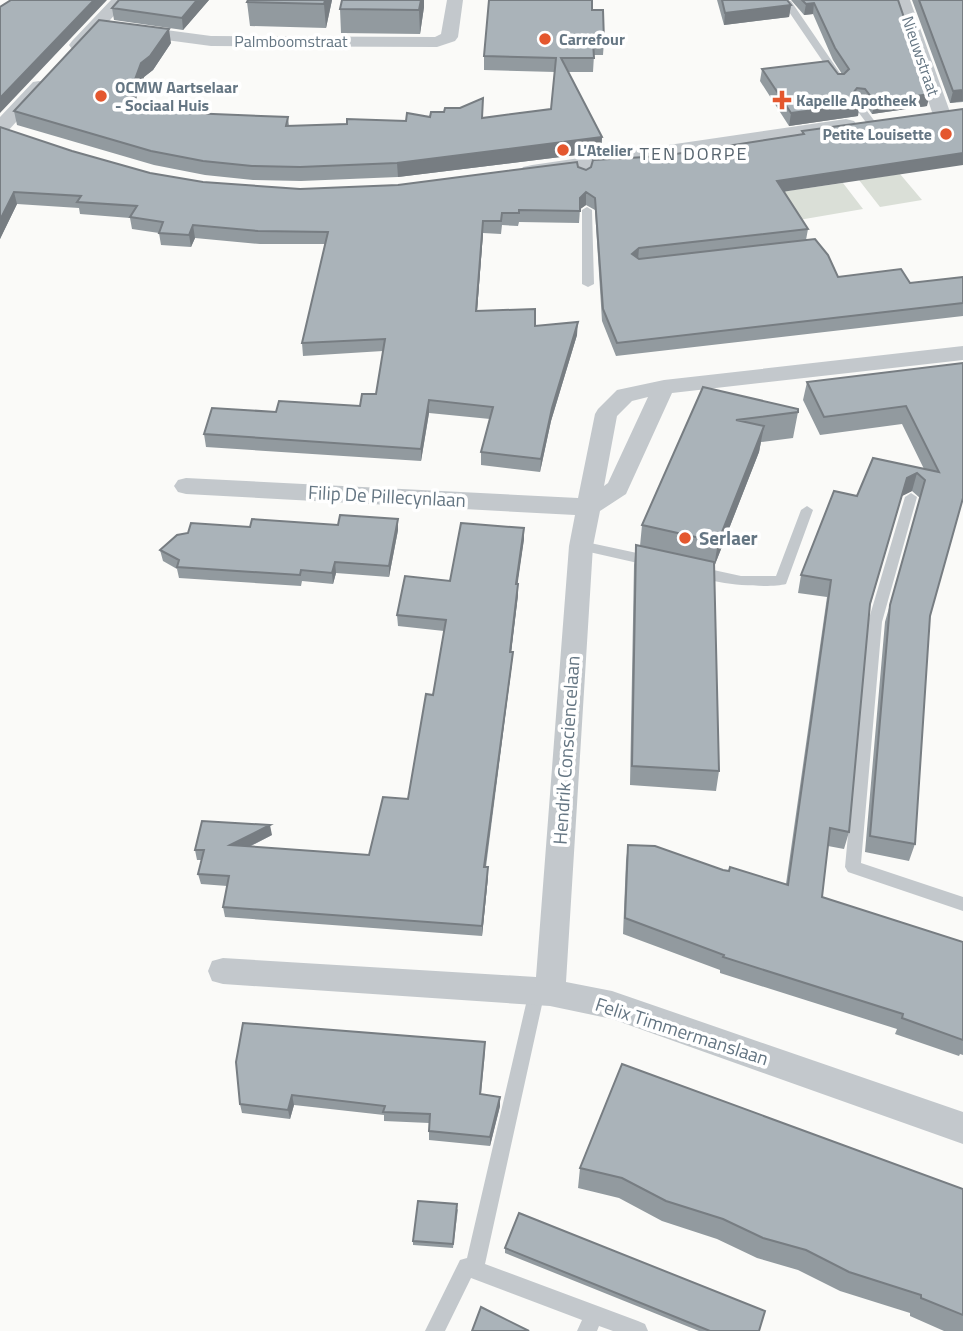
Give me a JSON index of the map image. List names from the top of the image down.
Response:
{
  "streets": {
    "street": [
      "Palmboomstraat",
      "Nieuwstraat",
      "Filip De Pillecynlaan",
      "Hendrik Consciencelaan",
      "Felix Timmermanslaan"
    ]
  },
  "crossings": [
    ["Filip De Pillecynlaan", "Hendrik Consciencelaan"],
    ["Hendrik Consciencelaan", "Felix Timmermanslaan"]
  ],
  "districts": ["TEN DORPE"],
  "places": {
    "other": [
      "Carrefour",
      "OCMW Aartselaar - Sociaal Huis",
      "Petite Louisette",
      "L'Atelier",
      "Serlaer"
    ],
    "health": ["Kapelle Apotheek"]
  }
}
